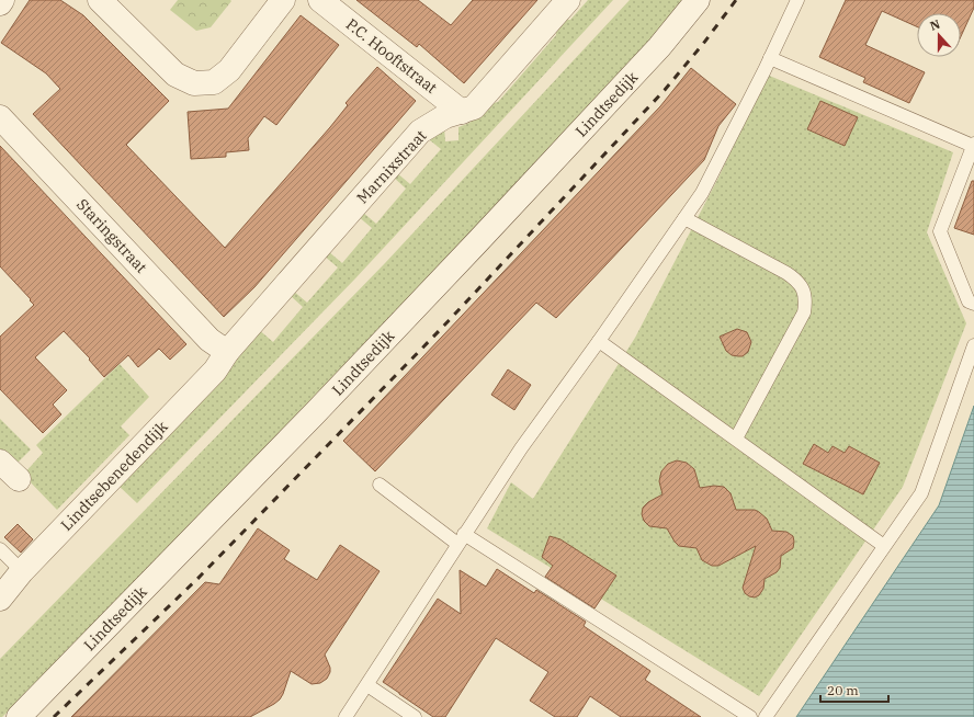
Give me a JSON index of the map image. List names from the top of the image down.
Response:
{
  "streets": {
    "street": [
      "P.C. Hooftstraat",
      "Lindtsedijk",
      "Marnixstraat",
      "Staringstraat",
      "Lindtsebenedendijk"
    ]
  },
  "crossings": [
    ["P.C. Hooftstraat", "Marnixstraat"],
    ["Marnixstraat", "Staringstraat"],
    ["Marnixstraat", "Lindtsebenedendijk"],
    ["Staringstraat", "Lindtsebenedendijk"]
  ],
  "scale_bar": "20 m",
  "north": "top"
}
